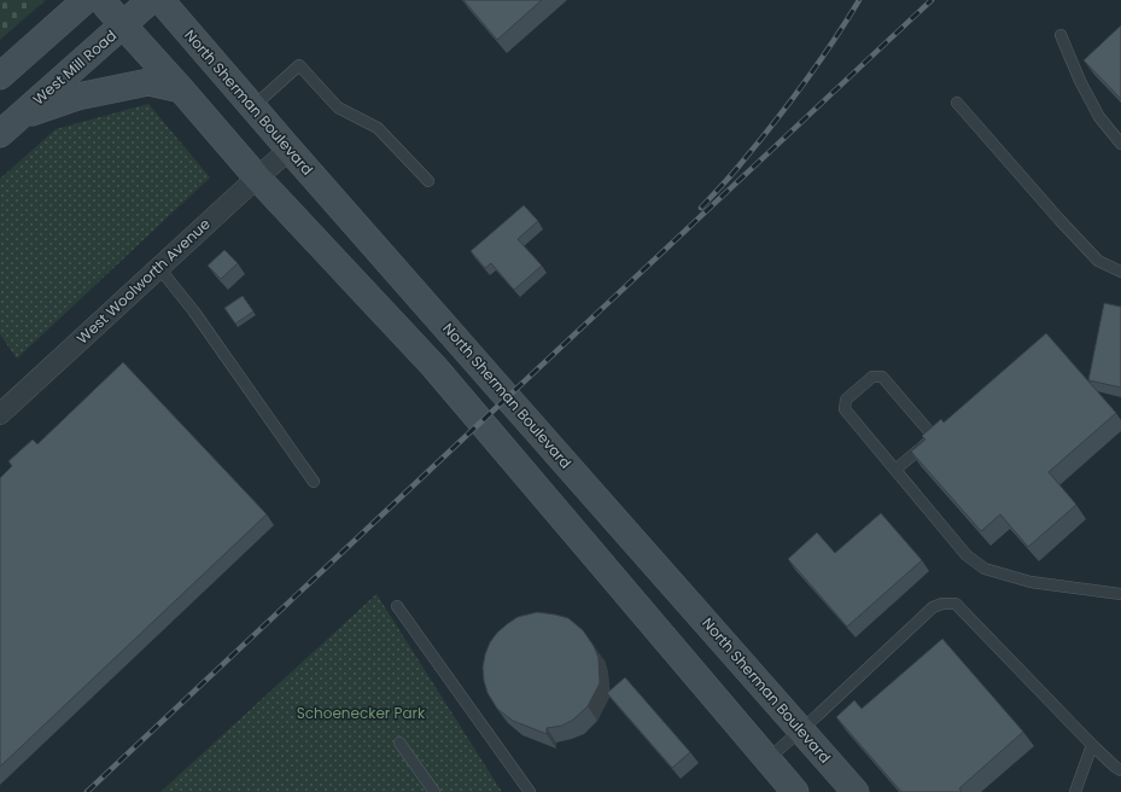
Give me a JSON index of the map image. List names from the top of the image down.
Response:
{
  "streets": {
    "main road": ["West Mill Road", "North Sherman Boulevard"],
    "street": ["West Woolworth Avenue"]
  },
  "crossings": [
    ["North Sherman Boulevard", "West Woolworth Avenue"]
  ],
  "parks": ["Schoenecker Park"]
}
